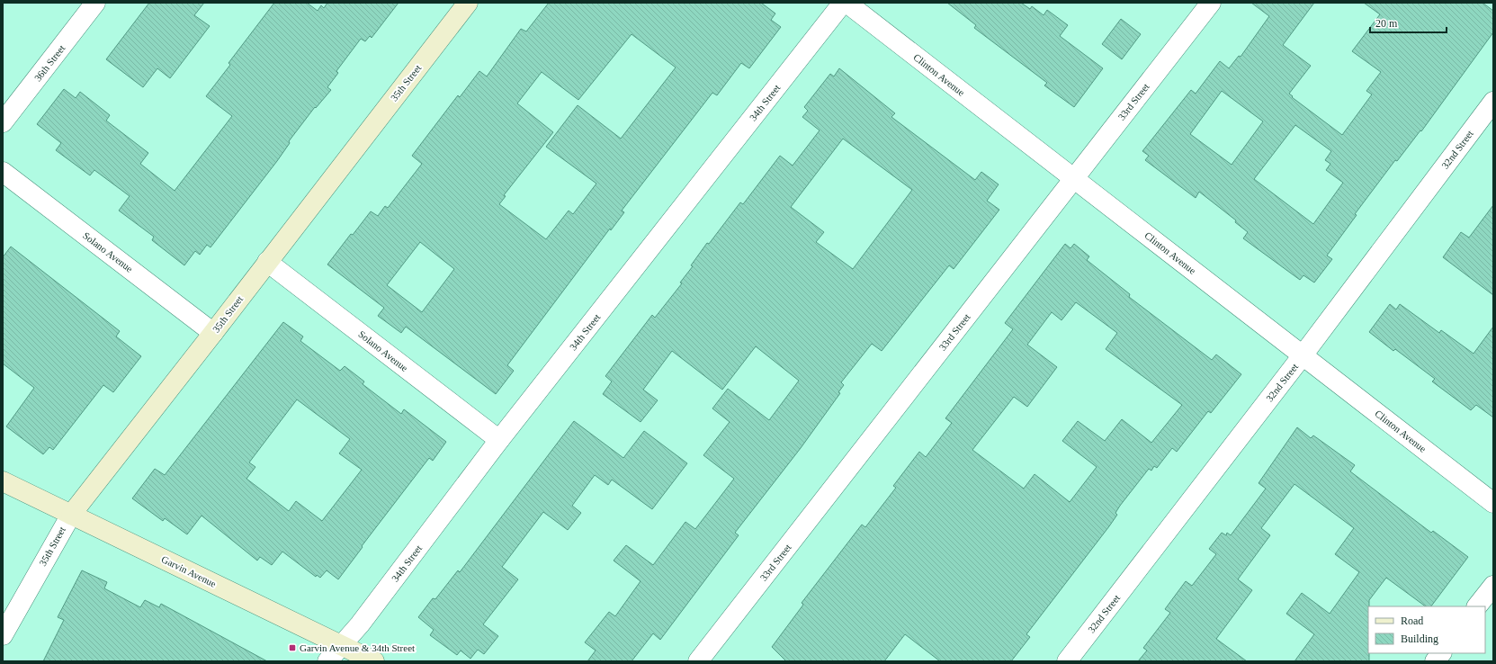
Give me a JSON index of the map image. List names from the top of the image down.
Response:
{
  "streets": {
    "street": [
      "36th Street",
      "Clinton Avenue",
      "35th Street",
      "33rd Street",
      "34th Street",
      "32nd Street",
      "Solano Avenue",
      "Garvin Avenue"
    ]
  },
  "crossings": [
    ["Clinton Avenue", "33rd Street"],
    ["Clinton Avenue", "32nd Street"],
    ["35th Street", "Solano Avenue"],
    ["35th Street", "Garvin Avenue"],
    ["34th Street", "Solano Avenue"],
    ["34th Street", "Garvin Avenue"]
  ],
  "places": {
    "transit": ["Garvin Avenue & 34th Street"]
  },
  "legend": ["Road", "Building"],
  "scale_bar": "20 m"
}
